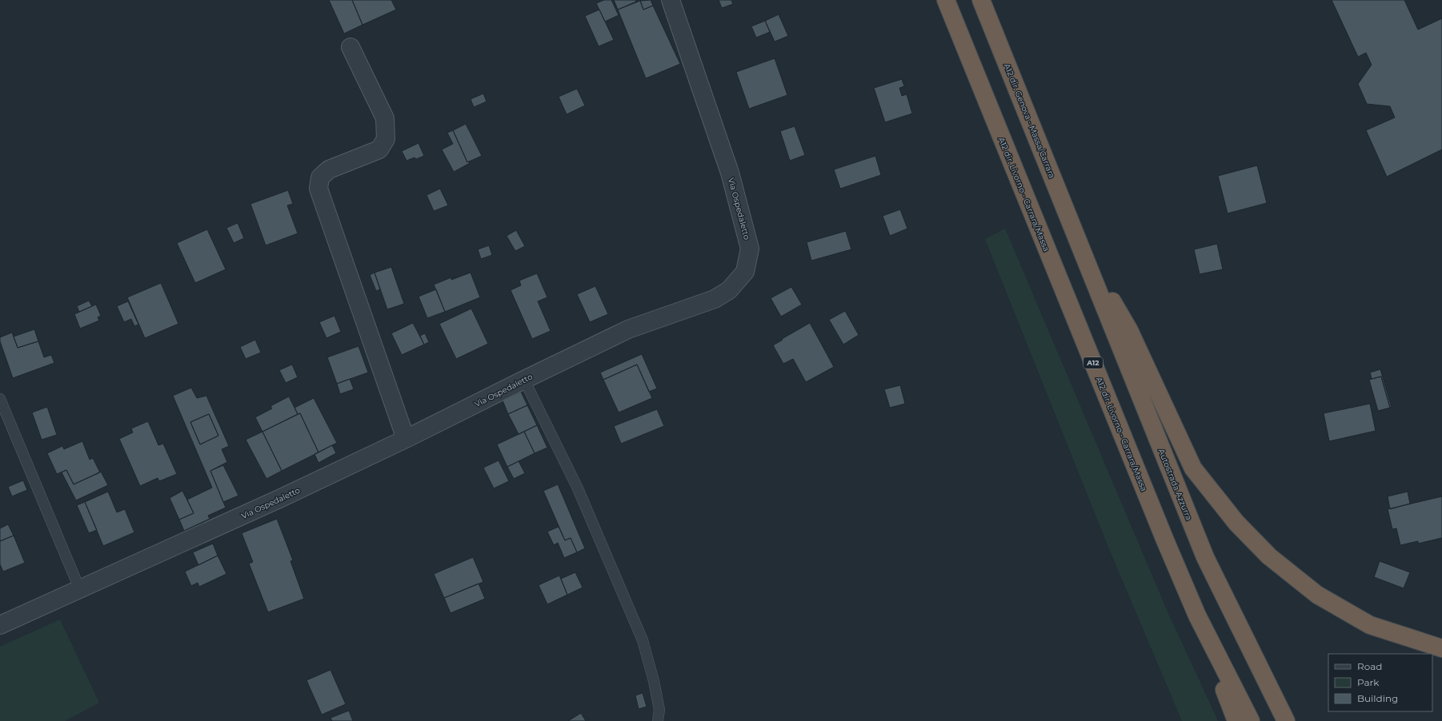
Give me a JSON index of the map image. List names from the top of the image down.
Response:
{
  "streets": {
    "highway": [
      "A12 dir. Genova - Massa/Carrara",
      "A12 dir. Livorno - Carrara/Massa",
      "A12",
      "Autostrada Azzurra"
    ],
    "street": ["Via Ospedaletto"]
  },
  "crossings": [
    ["A12 dir. Genova - Massa/Carrara", "Autostrada Azzurra"]
  ],
  "legend": ["Road", "Park", "Building"]
}
